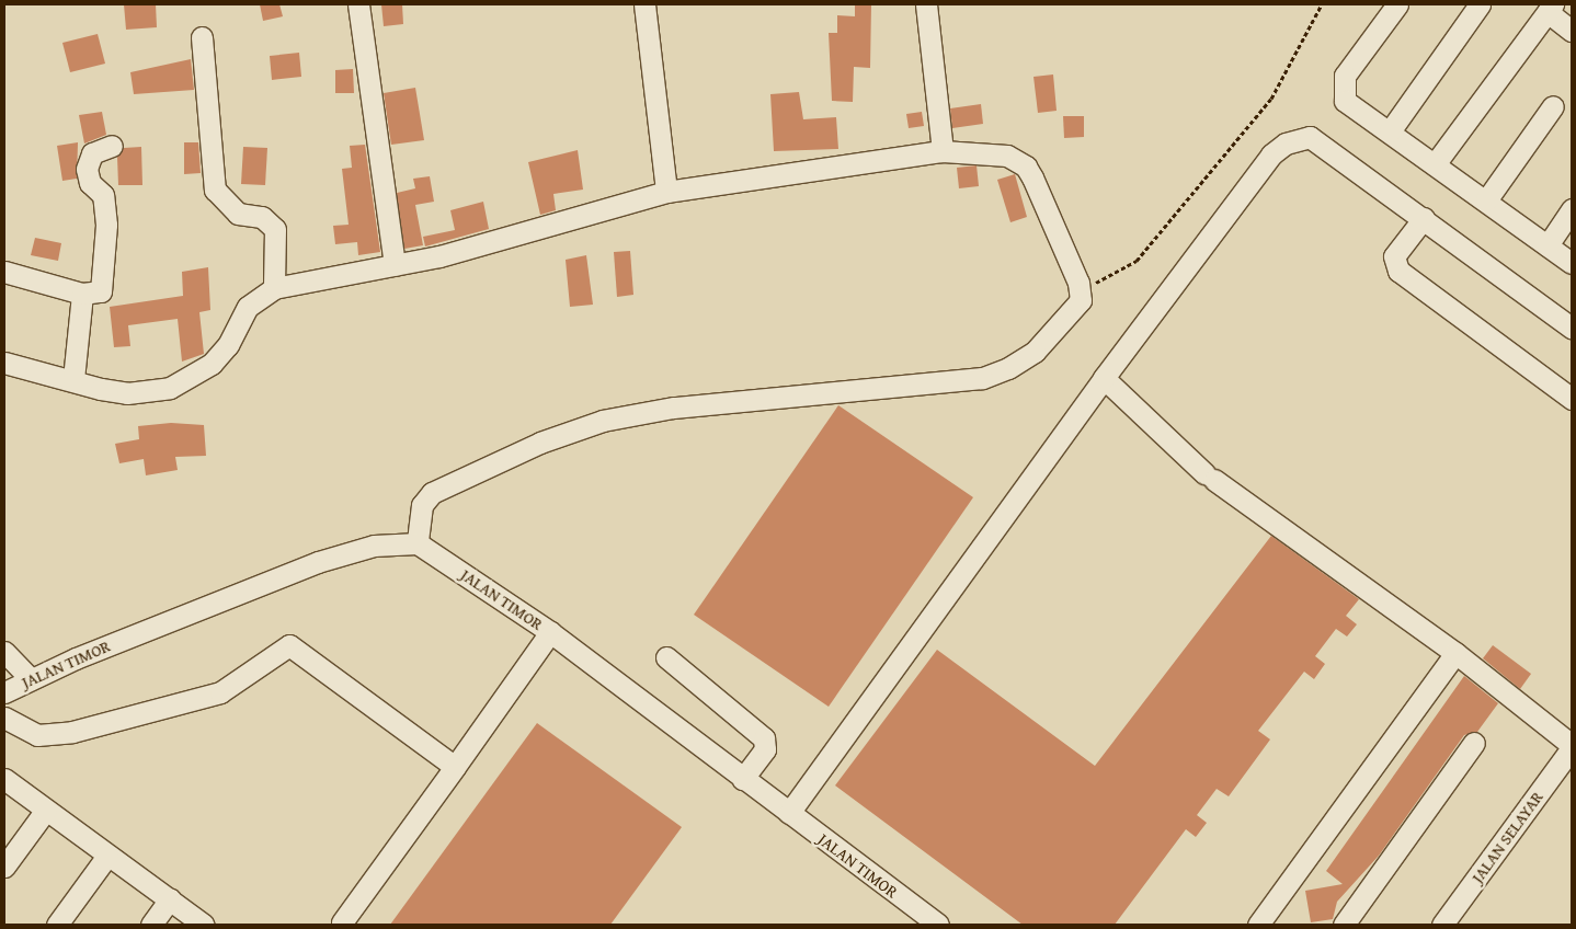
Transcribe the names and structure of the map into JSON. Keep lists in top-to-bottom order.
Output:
{
  "streets": {
    "street": ["JALAN TIMOR", "JALAN SELAYAR"]
  }
}
